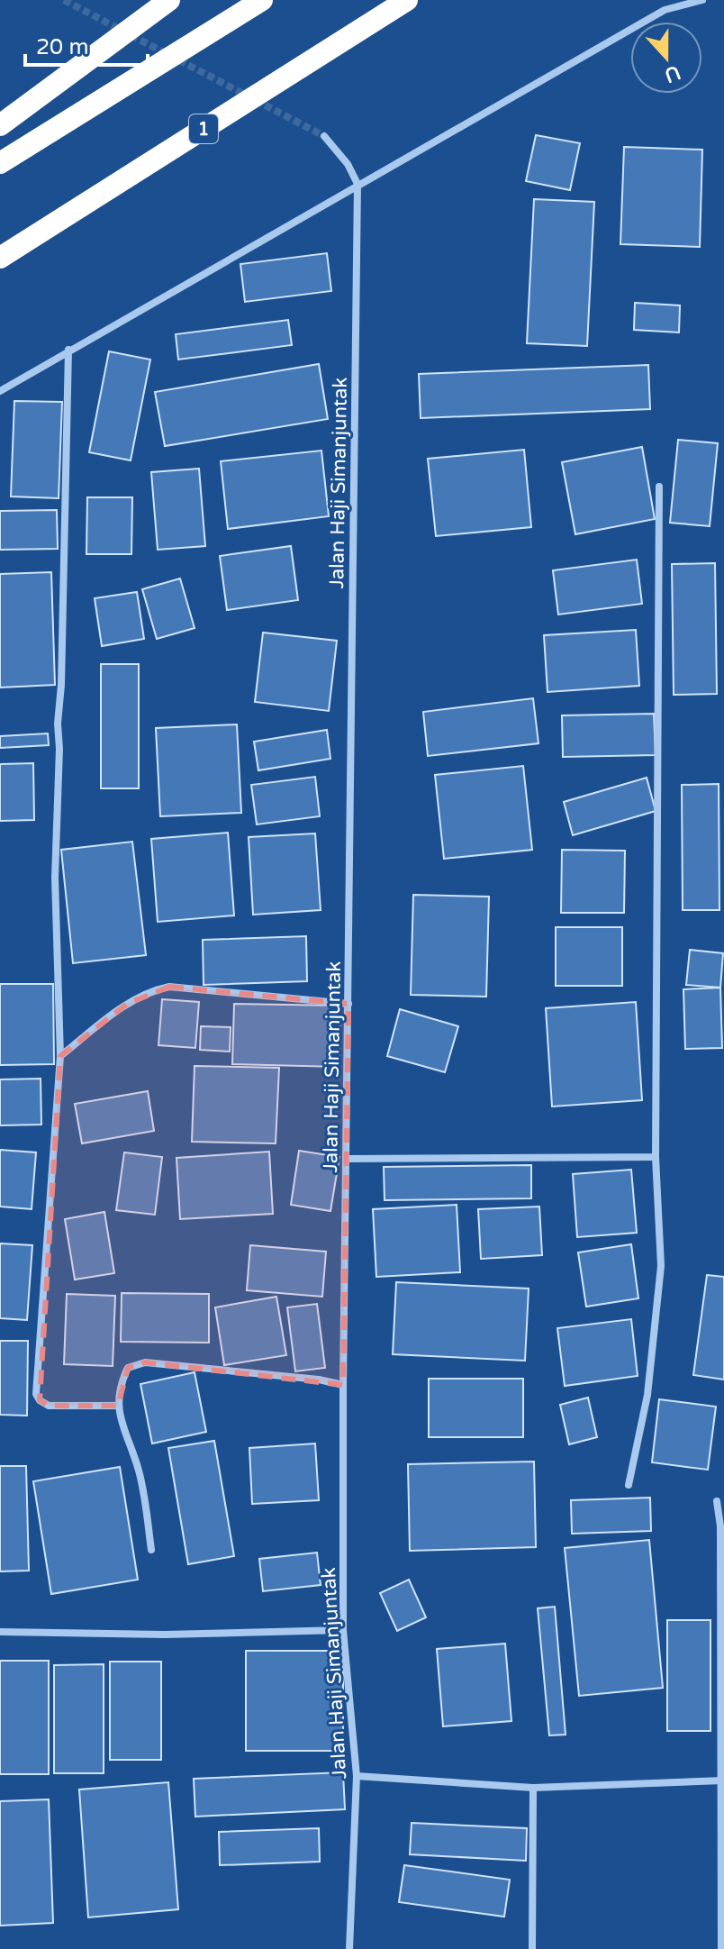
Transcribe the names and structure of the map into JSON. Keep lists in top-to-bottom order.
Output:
{
  "streets": {
    "highway": ["1"],
    "street": ["Jalan Haji Simanjuntak"]
  },
  "scale_bar": "20 m",
  "north": "bottom"
}
